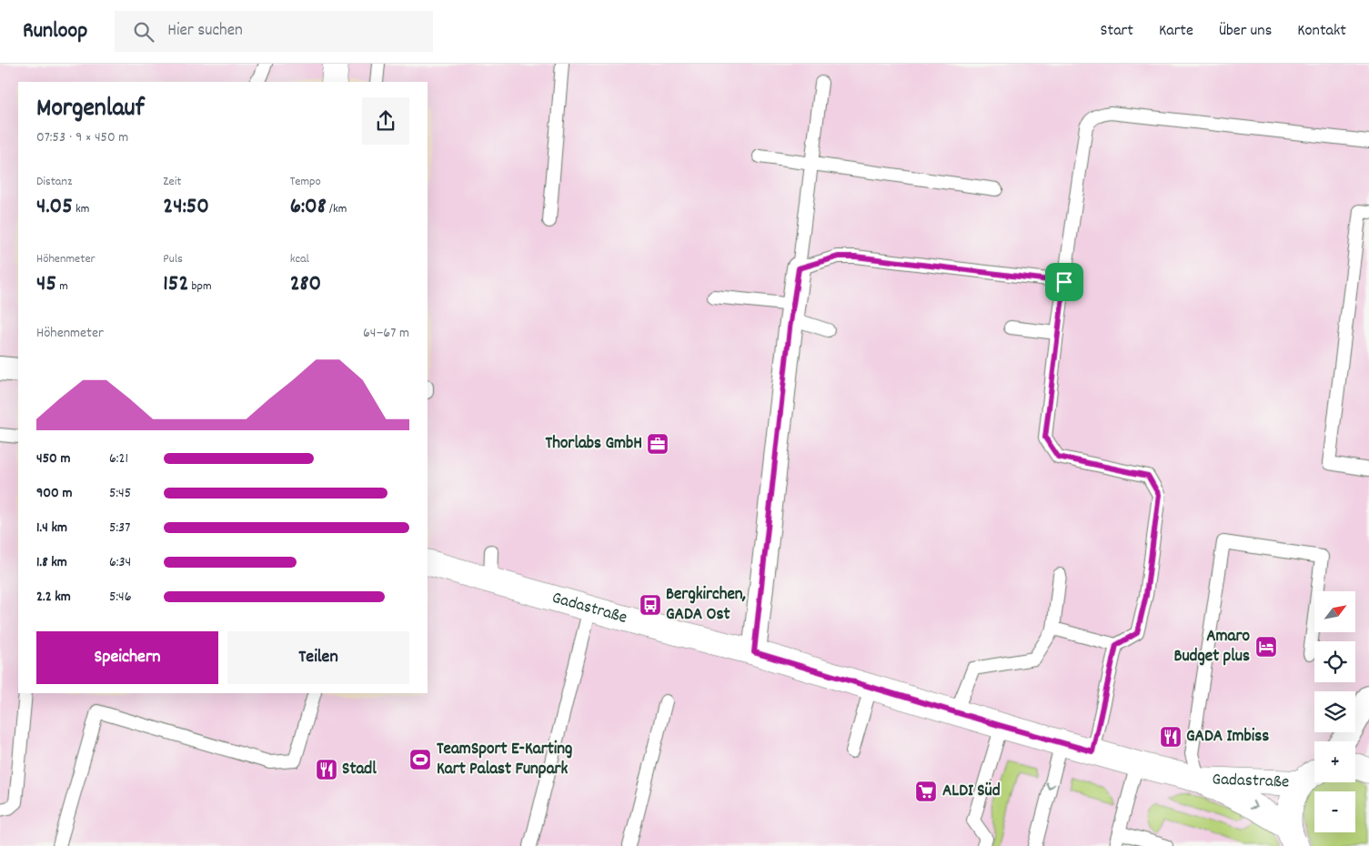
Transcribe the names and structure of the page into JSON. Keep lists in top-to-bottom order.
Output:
{
  "streets": {
    "street": ["Gadastraße"]
  },
  "places": {
    "office": ["Thorlabs GmbH"],
    "bus stop": ["Bergkirchen, GADA Ost"],
    "hotel": ["Amaro Budget plus"],
    "restaurant": ["GADA Imbiss", "Stadl"],
    "sports": ["TeamSport E-Karting Kart Palast Funpark"],
    "supermarket": ["ALDI Süd"]
  },
  "north": "top right",
  "page": {
    "header": "Runloop",
    "search": "Hier suchen",
    "nav": [
      "Start",
      "Karte",
      "Über uns",
      "Kontakt"
    ],
    "heading": ["Morgenlauf", "07:53 · 9 × 450 m"],
    "stats": [
      ["Distanz", "4.05 km"],
      ["Zeit", "24:50"],
      ["Tempo", "6:08 /km"],
      ["Höhenmeter", "45 m"],
      ["Puls", "152 bpm"],
      ["kcal", "280"]
    ],
    "chart": ["Höhenmeter", "64–67 m"],
    "list": [
      {
        "name": "450 m",
        "note": "6:21"
      },
      {
        "name": "900 m",
        "note": "5:45"
      },
      {
        "name": "1.4 km",
        "note": "5:37"
      },
      {
        "name": "1.8 km",
        "note": "6:34"
      },
      {
        "name": "2.2 km",
        "note": "5:46"
      }
    ],
    "map_buttons": ["+", "−"],
    "buttons": ["Speichern", "Teilen"]
  }
}
